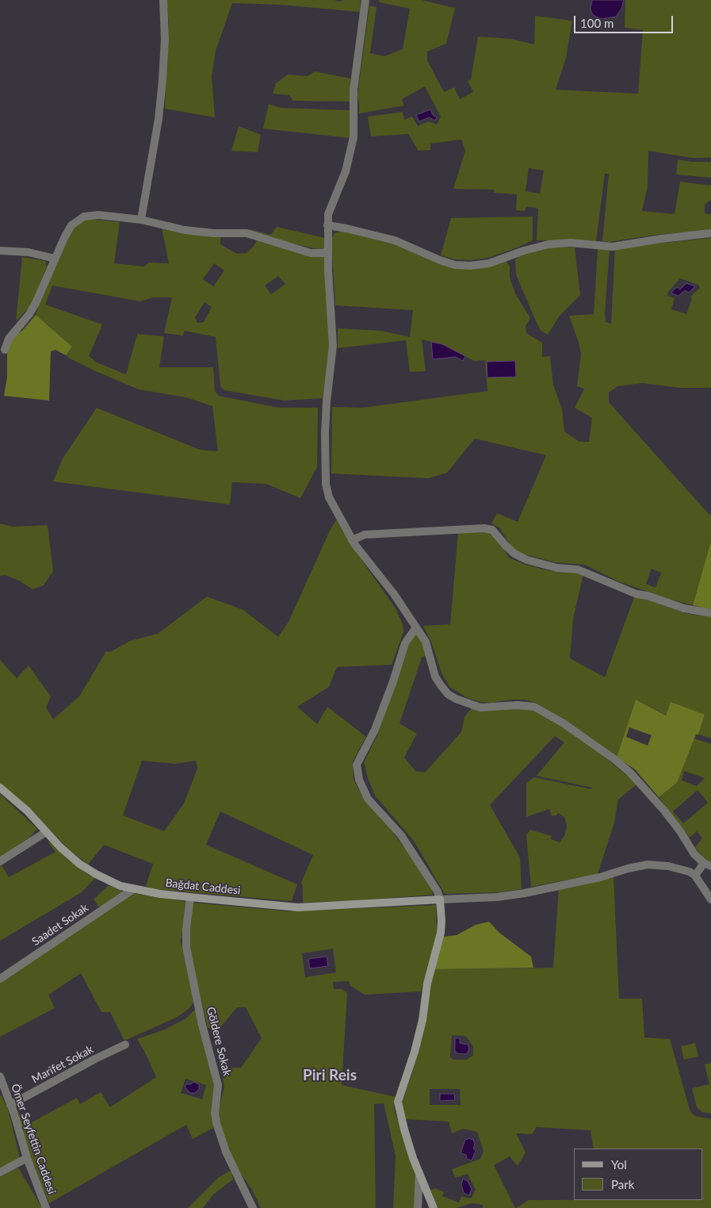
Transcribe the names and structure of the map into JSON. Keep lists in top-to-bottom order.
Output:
{
  "streets": {
    "street": [
      "Bağdat Caddesi",
      "Saadet Sokak",
      "Göldere Sokak",
      "Marifet Sokak",
      "Ömer Seyfettin Caddesi"
    ]
  },
  "crossings": [
    ["Bağdat Caddesi", "Saadet Sokak"],
    ["Bağdat Caddesi", "Göldere Sokak"],
    ["Marifet Sokak", "Ömer Seyfettin Caddesi"]
  ],
  "districts": ["Piri Reis"],
  "legend": ["Yol", "Park"],
  "scale_bar": "100 m"
}
